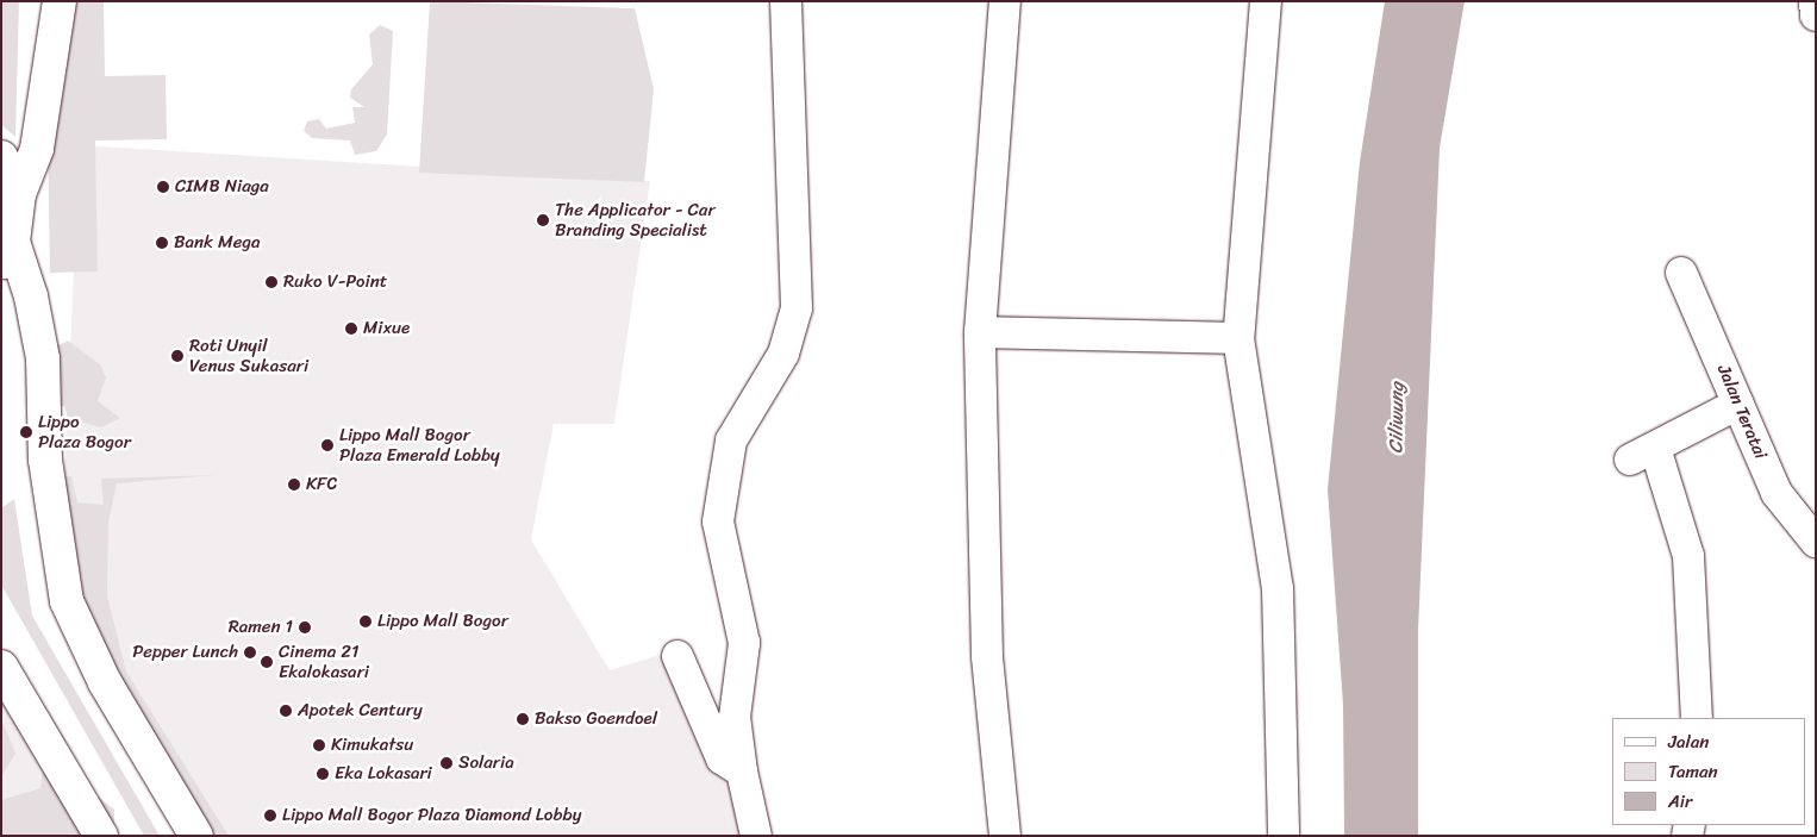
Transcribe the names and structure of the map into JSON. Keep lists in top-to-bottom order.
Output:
{
  "streets": {
    "street": ["Jalan Teratai"]
  },
  "water": ["Ciliwung"],
  "places": [
    "CIMB Niaga",
    "The Applicator - Car Branding Specialist",
    "Bank Mega",
    "Ruko V-Point",
    "Mixue",
    "Roti Unyil Venus Sukasari",
    "Lippo Plaza Bogor",
    "Lippo Mall Bogor Plaza Emerald Lobby",
    "KFC",
    "Lippo Mall Bogor",
    "Ramen 1",
    "Pepper Lunch",
    "Cinema 21 Ekalokasari",
    "Apotek Century",
    "Bakso Goendoel",
    "Kimukatsu",
    "Solaria",
    "Eka Lokasari",
    "Lippo Mall Bogor Plaza Diamond Lobby"
  ],
  "legend": ["Jalan", "Taman", "Air"]
}
